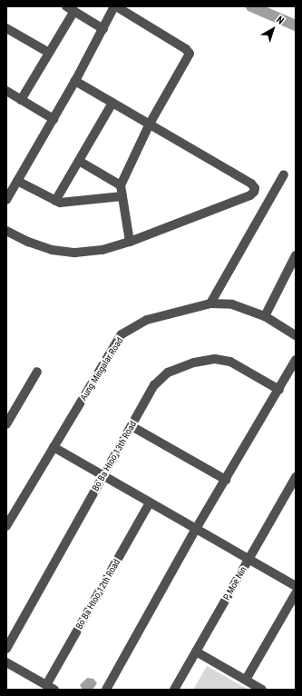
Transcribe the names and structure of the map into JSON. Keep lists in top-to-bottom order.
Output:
{
  "streets": {
    "street": [
      "Aung Mingalar Road",
      "Bo Ba Htoo 13th Road",
      "P Moe Nin",
      "Bo Ba Htoo 12th Road"
    ]
  },
  "north": "top right"
}
